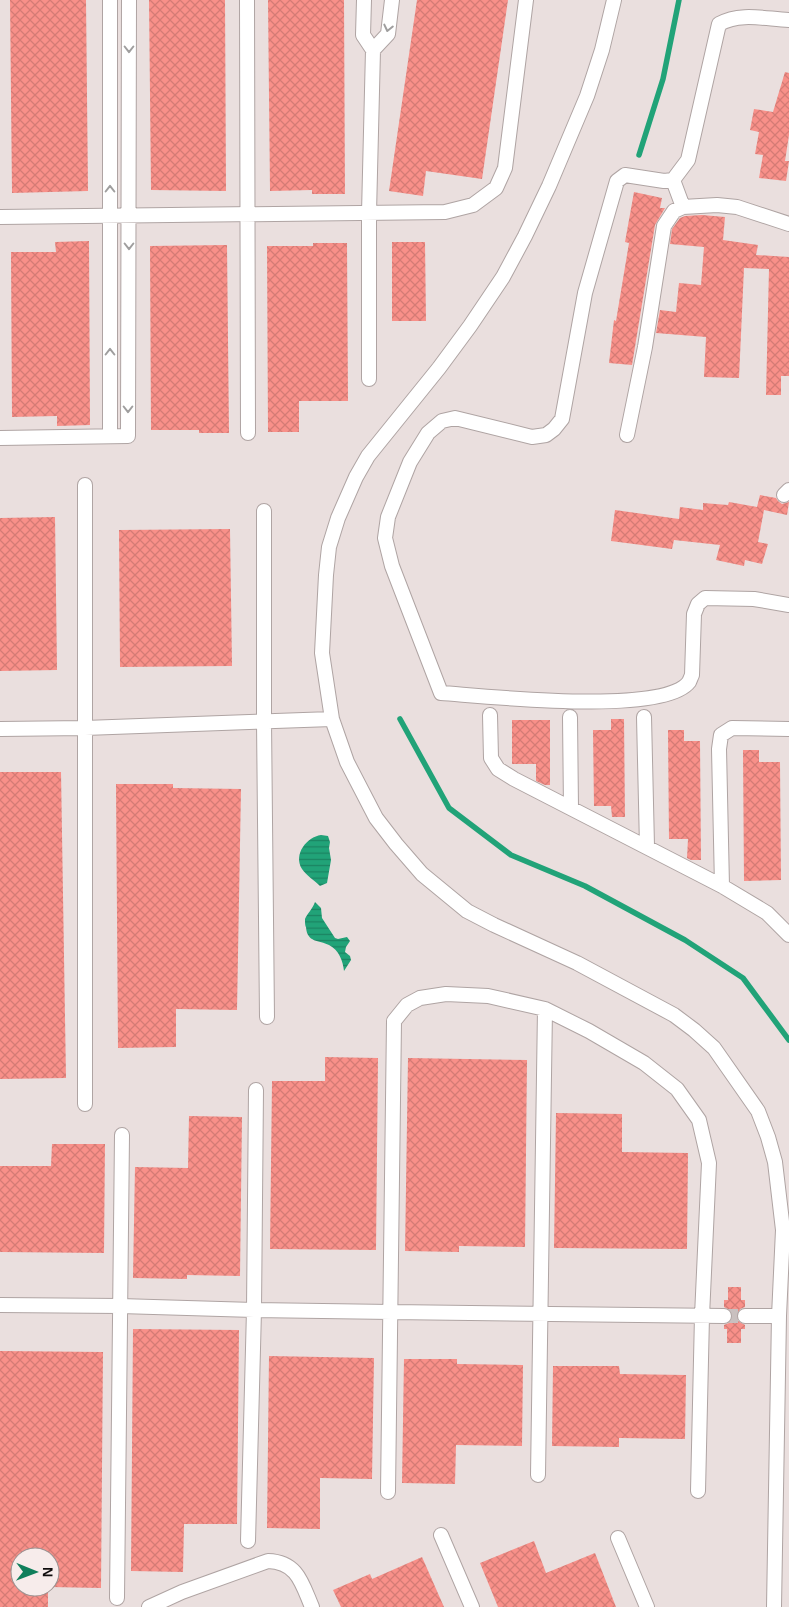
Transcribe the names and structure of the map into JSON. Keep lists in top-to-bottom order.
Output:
{
  "north": "right"
}
